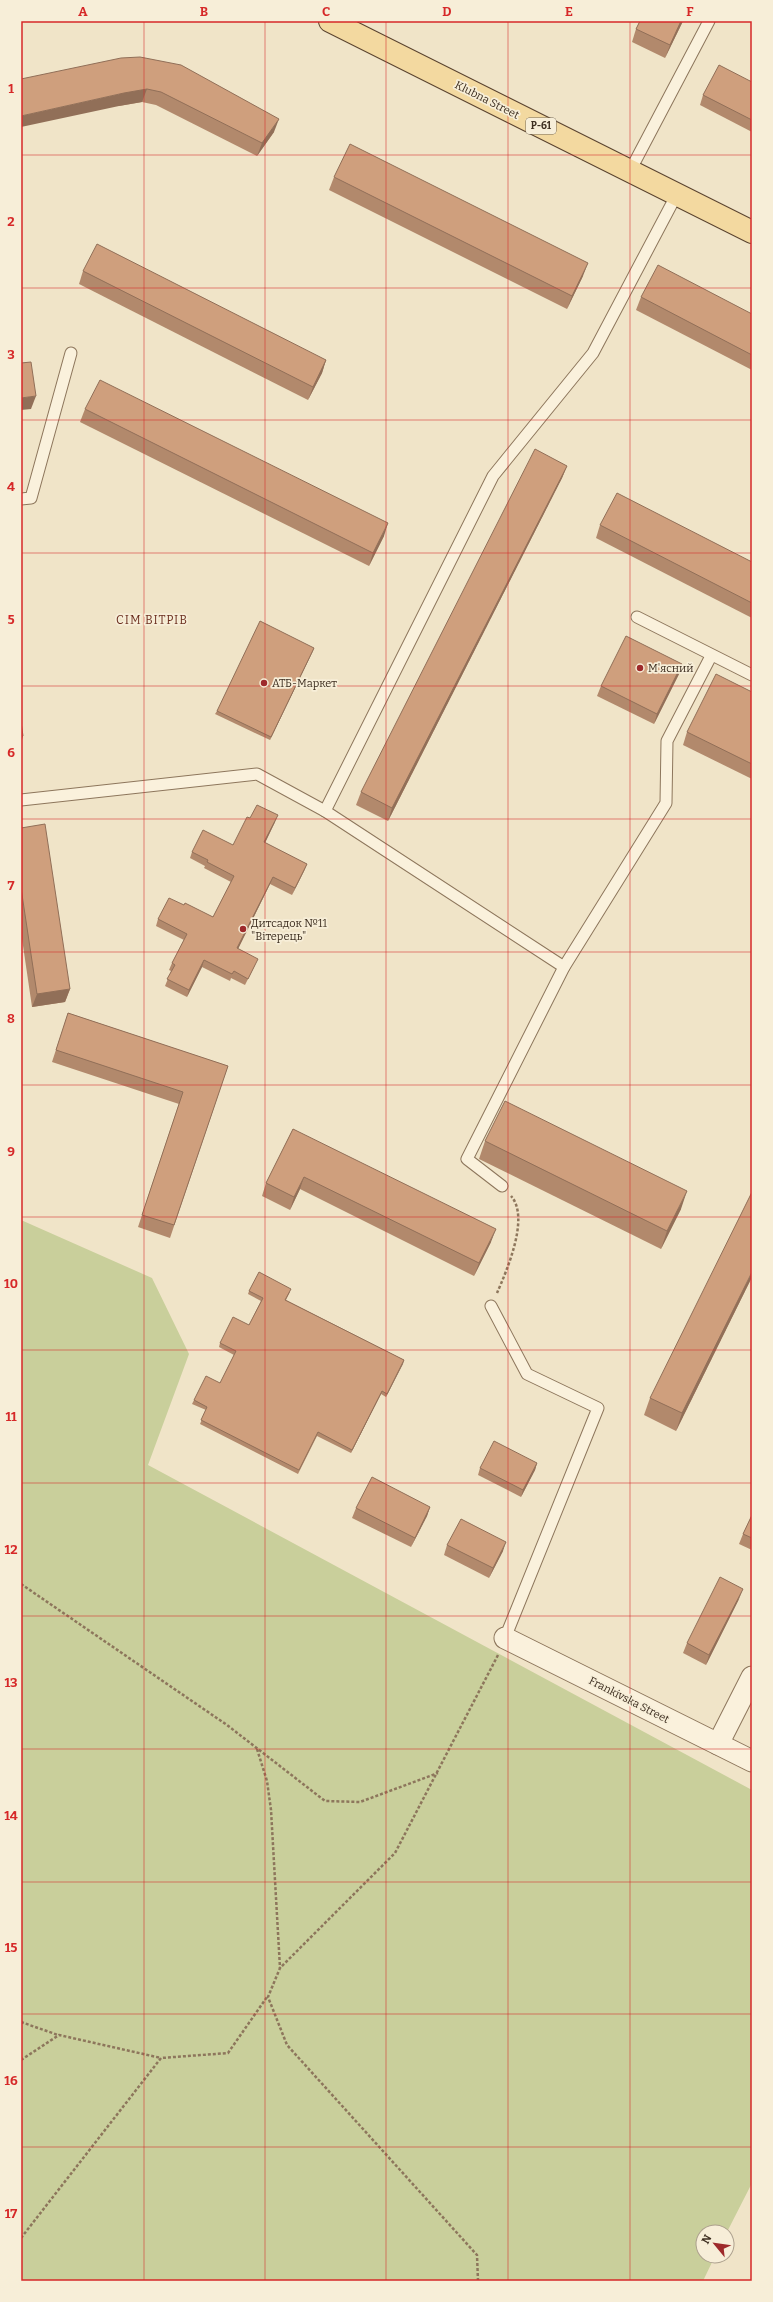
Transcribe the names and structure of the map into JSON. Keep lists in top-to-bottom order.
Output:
{
  "streets": {
    "main road": ["Klubna Street", "Р-61"],
    "street": ["Frankivska Street"]
  },
  "districts": ["СІМ ВІТРІВ"],
  "places": ["М'ясний", "АТБ-Маркет", "Дитсадок №11 \"Вітерець\""],
  "north": "top left",
  "grid": {
    "columns": [
      "A",
      "B",
      "C",
      "D",
      "E",
      "F"
    ],
    "rows": [
      "1",
      "2",
      "3",
      "4",
      "5",
      "6",
      "7",
      "8",
      "9",
      "10",
      "11",
      "12",
      "13",
      "14",
      "15",
      "16",
      "17"
    ]
  }
}
